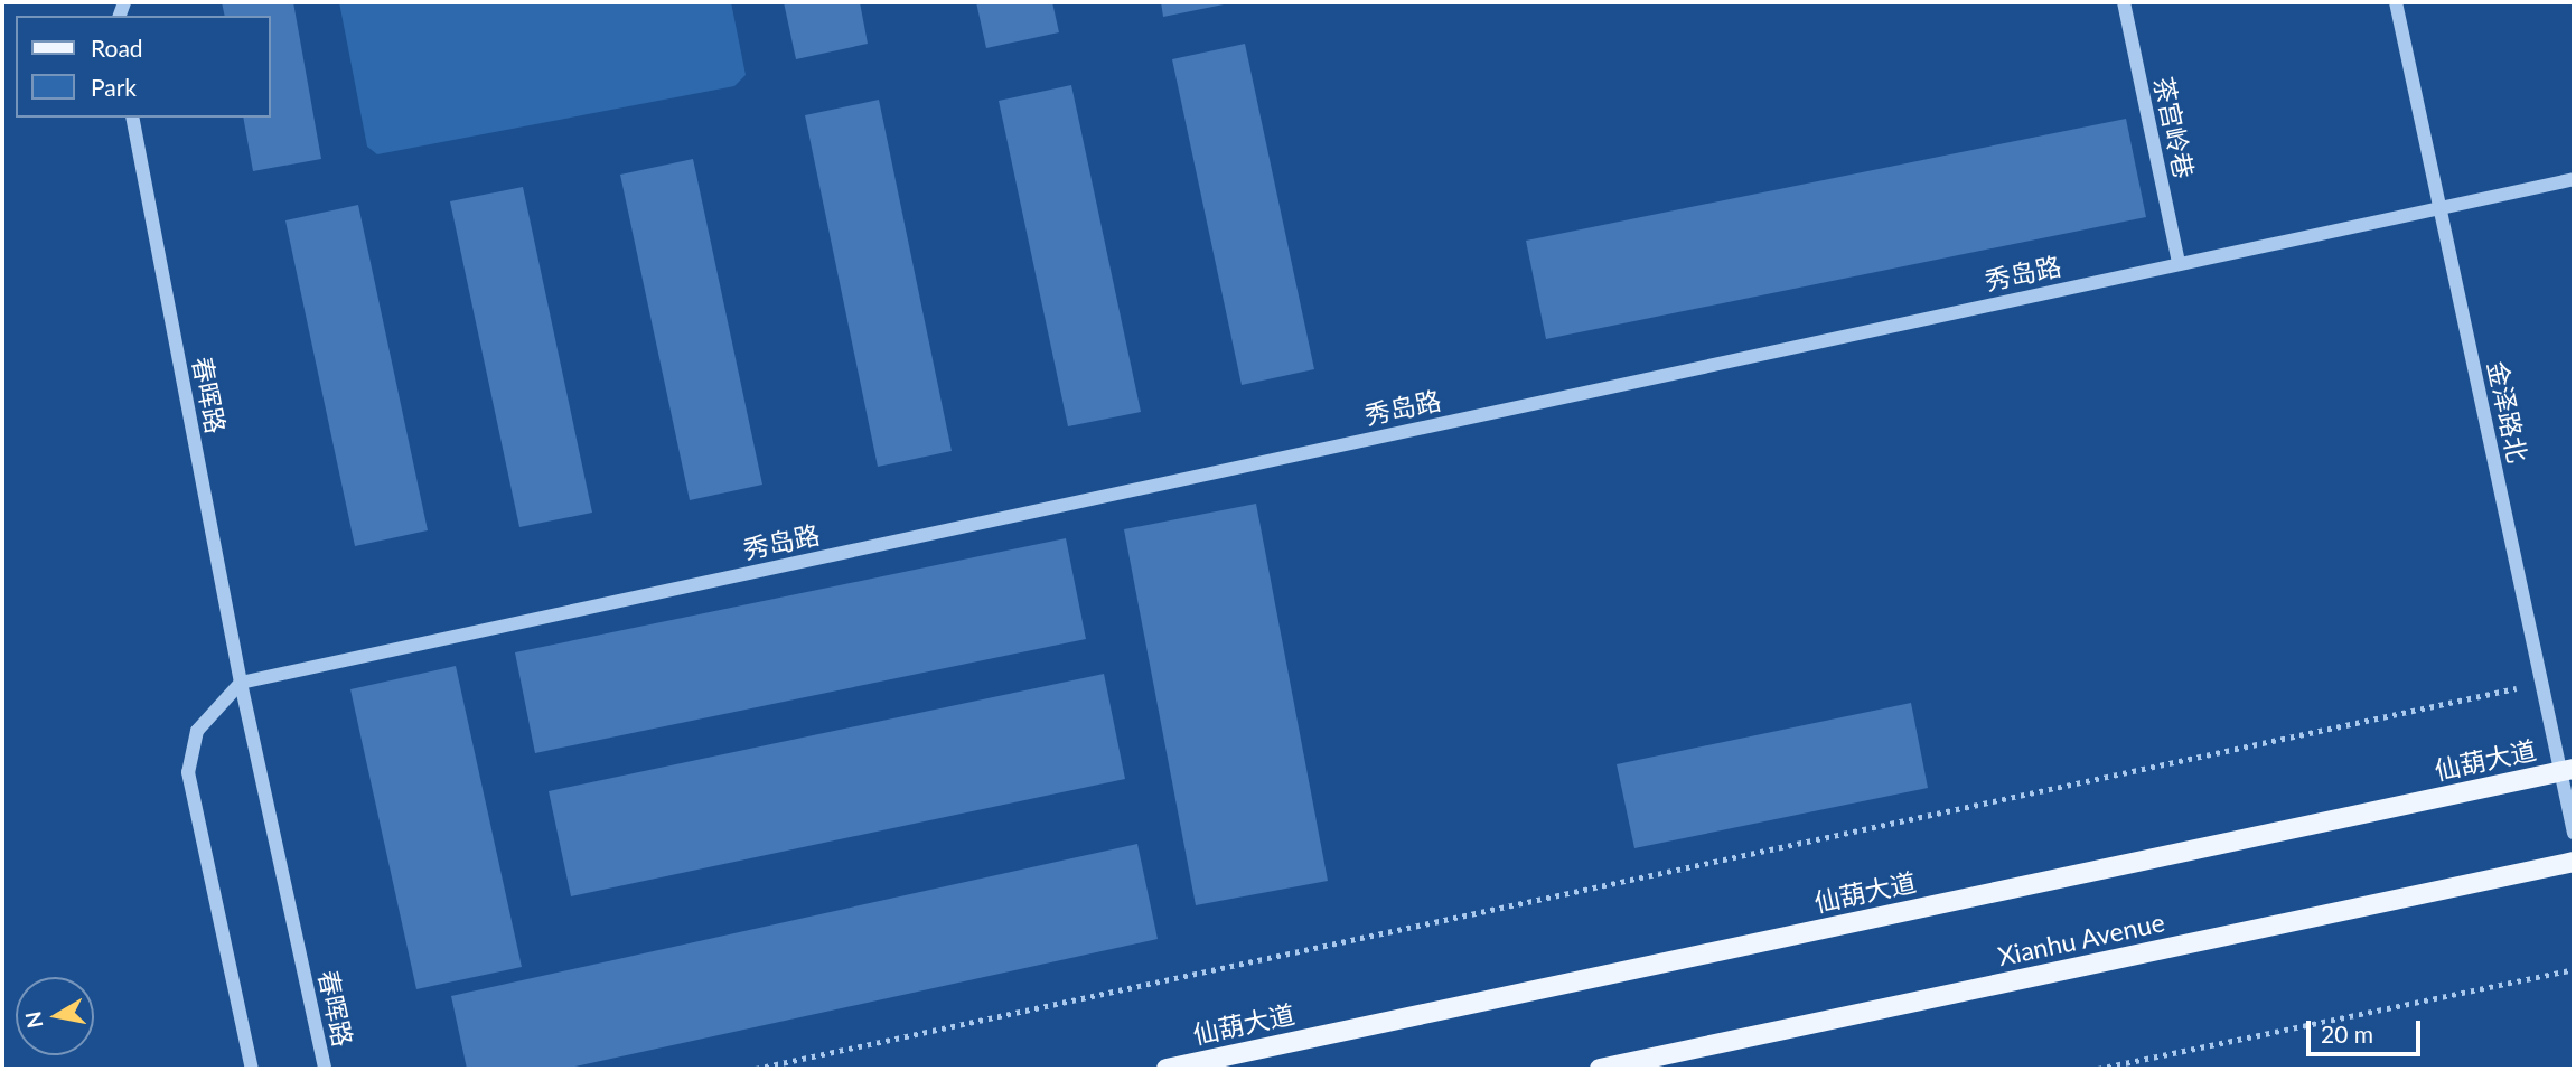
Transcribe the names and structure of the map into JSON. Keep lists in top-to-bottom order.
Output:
{
  "streets": {
    "main road": ["仙葫大道", "Xianhu Avenue"],
    "street": [
      "茶宫岭巷",
      "秀岛路",
      "春晖路",
      "金泽路北"
    ]
  },
  "crossings": [
    ["茶宫岭巷", "秀岛路"],
    ["秀岛路", "春晖路"],
    ["秀岛路", "金泽路北"],
    ["金泽路北", "仙葫大道"]
  ],
  "legend": ["Road", "Park"],
  "scale_bar": "20 m",
  "north": "left"
}
